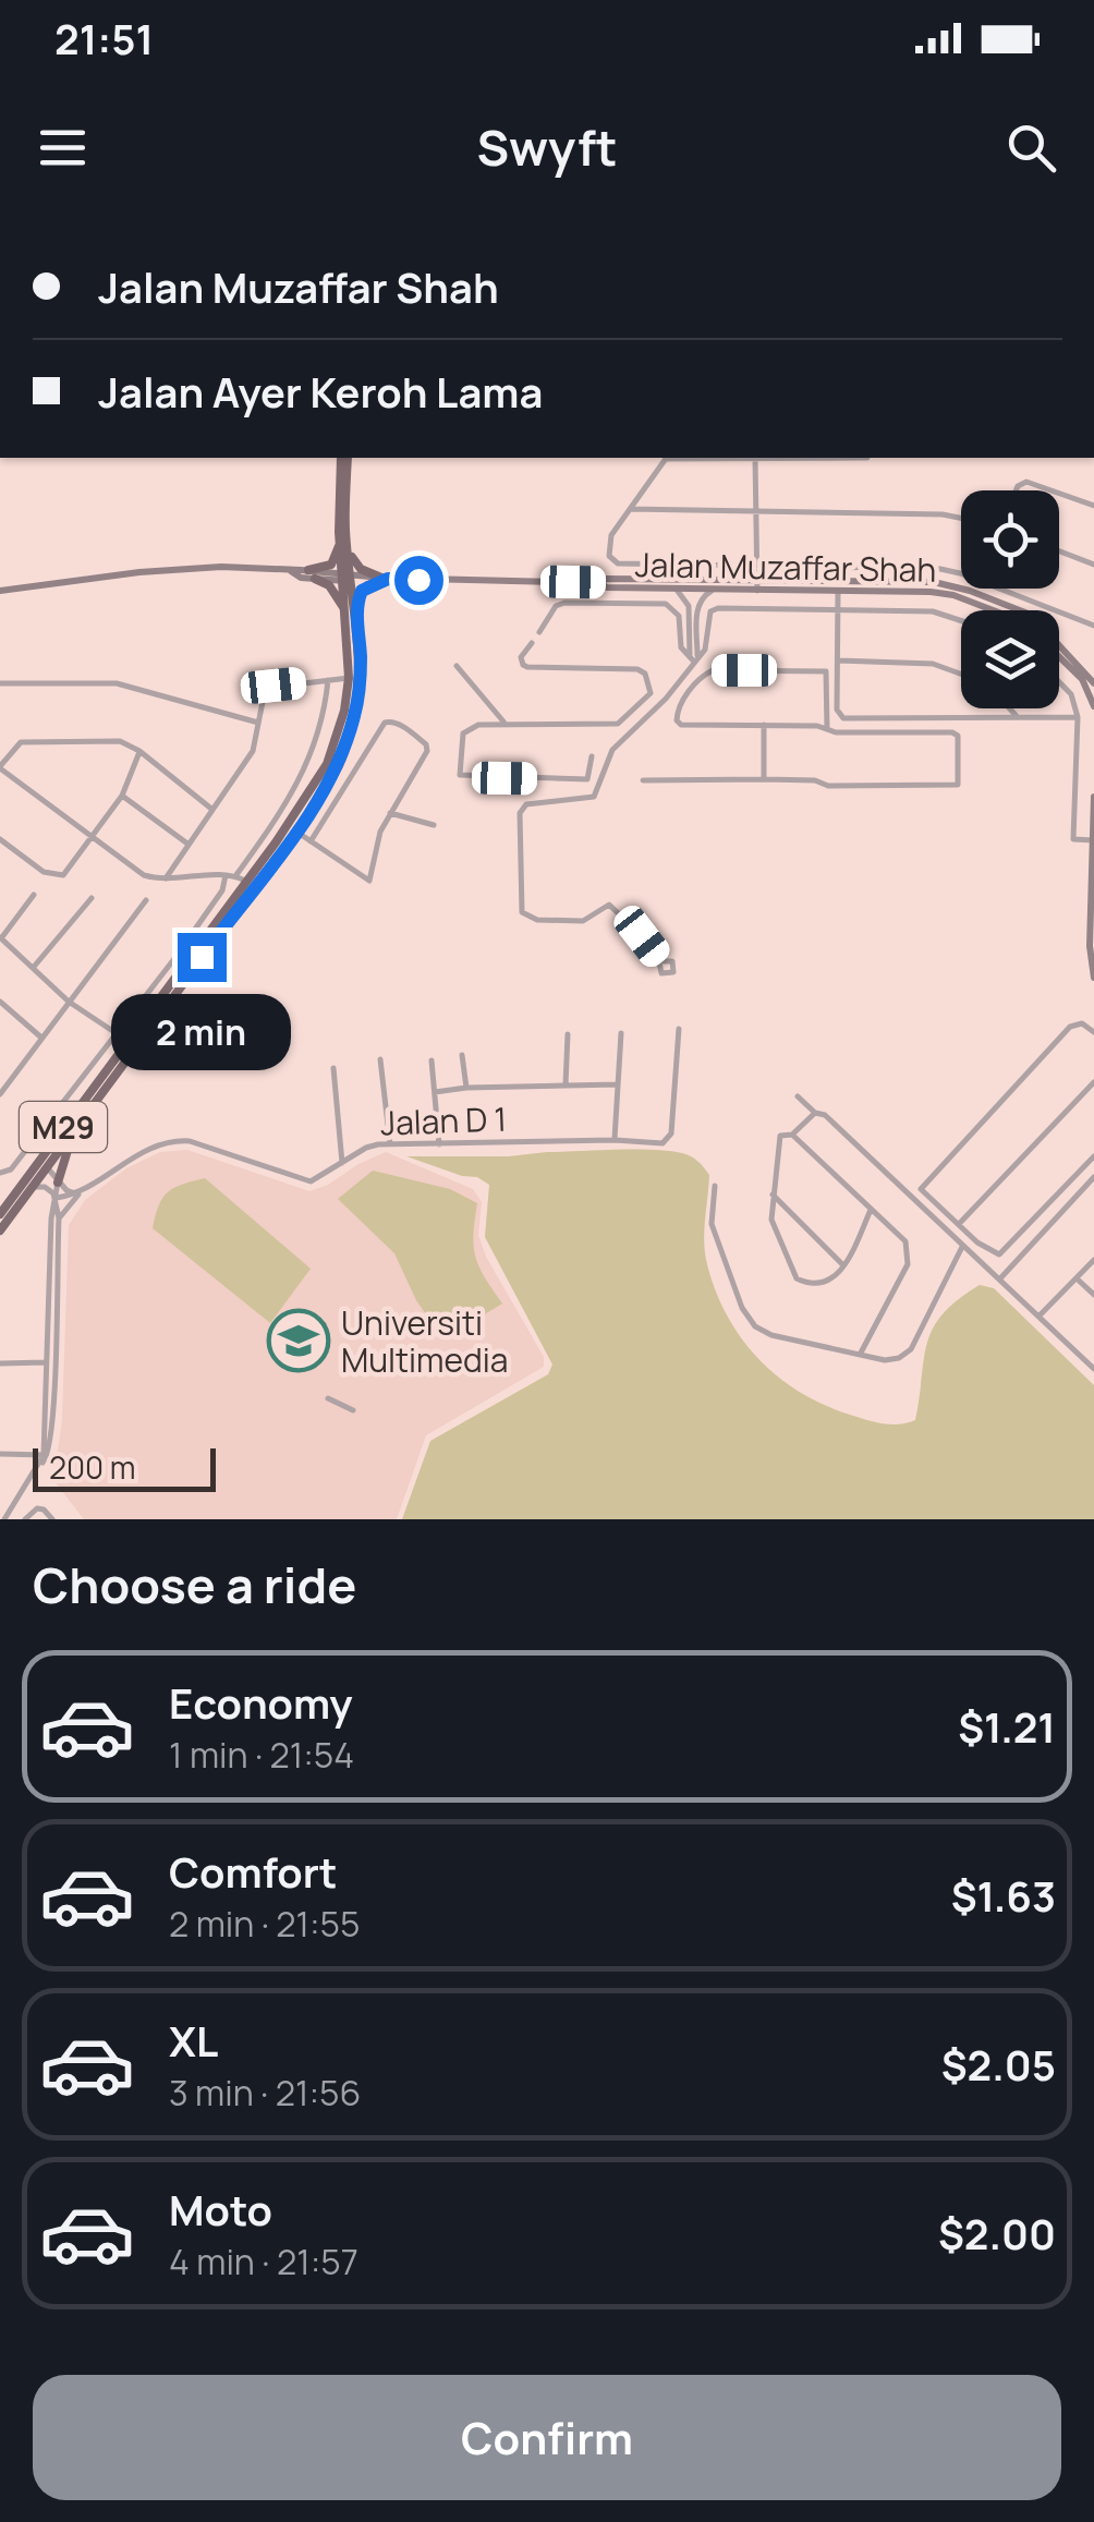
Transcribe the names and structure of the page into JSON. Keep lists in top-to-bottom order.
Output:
{
  "streets": {
    "main road": ["Jalan Muzaffar Shah", "M29"],
    "street": ["Jalan D 1"]
  },
  "crossings": [
    ["Jalan Muzaffar Shah", "M29"]
  ],
  "places": {
    "school or university": ["Universiti Multimedia"]
  },
  "scale_bar": "200 m",
  "page": {
    "status": "21:51",
    "header": "Swyft",
    "banner": ["Jalan Muzaffar Shah", "Jalan Ayer Keroh Lama"],
    "bubble": "2 min",
    "scale": "200 m",
    "heading": "Choose a ride",
    "list": [
      {
        "name": "Economy",
        "note": "1 min · 21:54",
        "value": "$1.21"
      },
      {
        "name": "Comfort",
        "note": "2 min · 21:55",
        "value": "$1.63"
      },
      {
        "name": "XL",
        "note": "3 min · 21:56",
        "value": "$2.05"
      },
      {
        "name": "Moto",
        "note": "4 min · 21:57",
        "value": "$2.00"
      }
    ],
    "buttons": "Confirm"
  }
}
